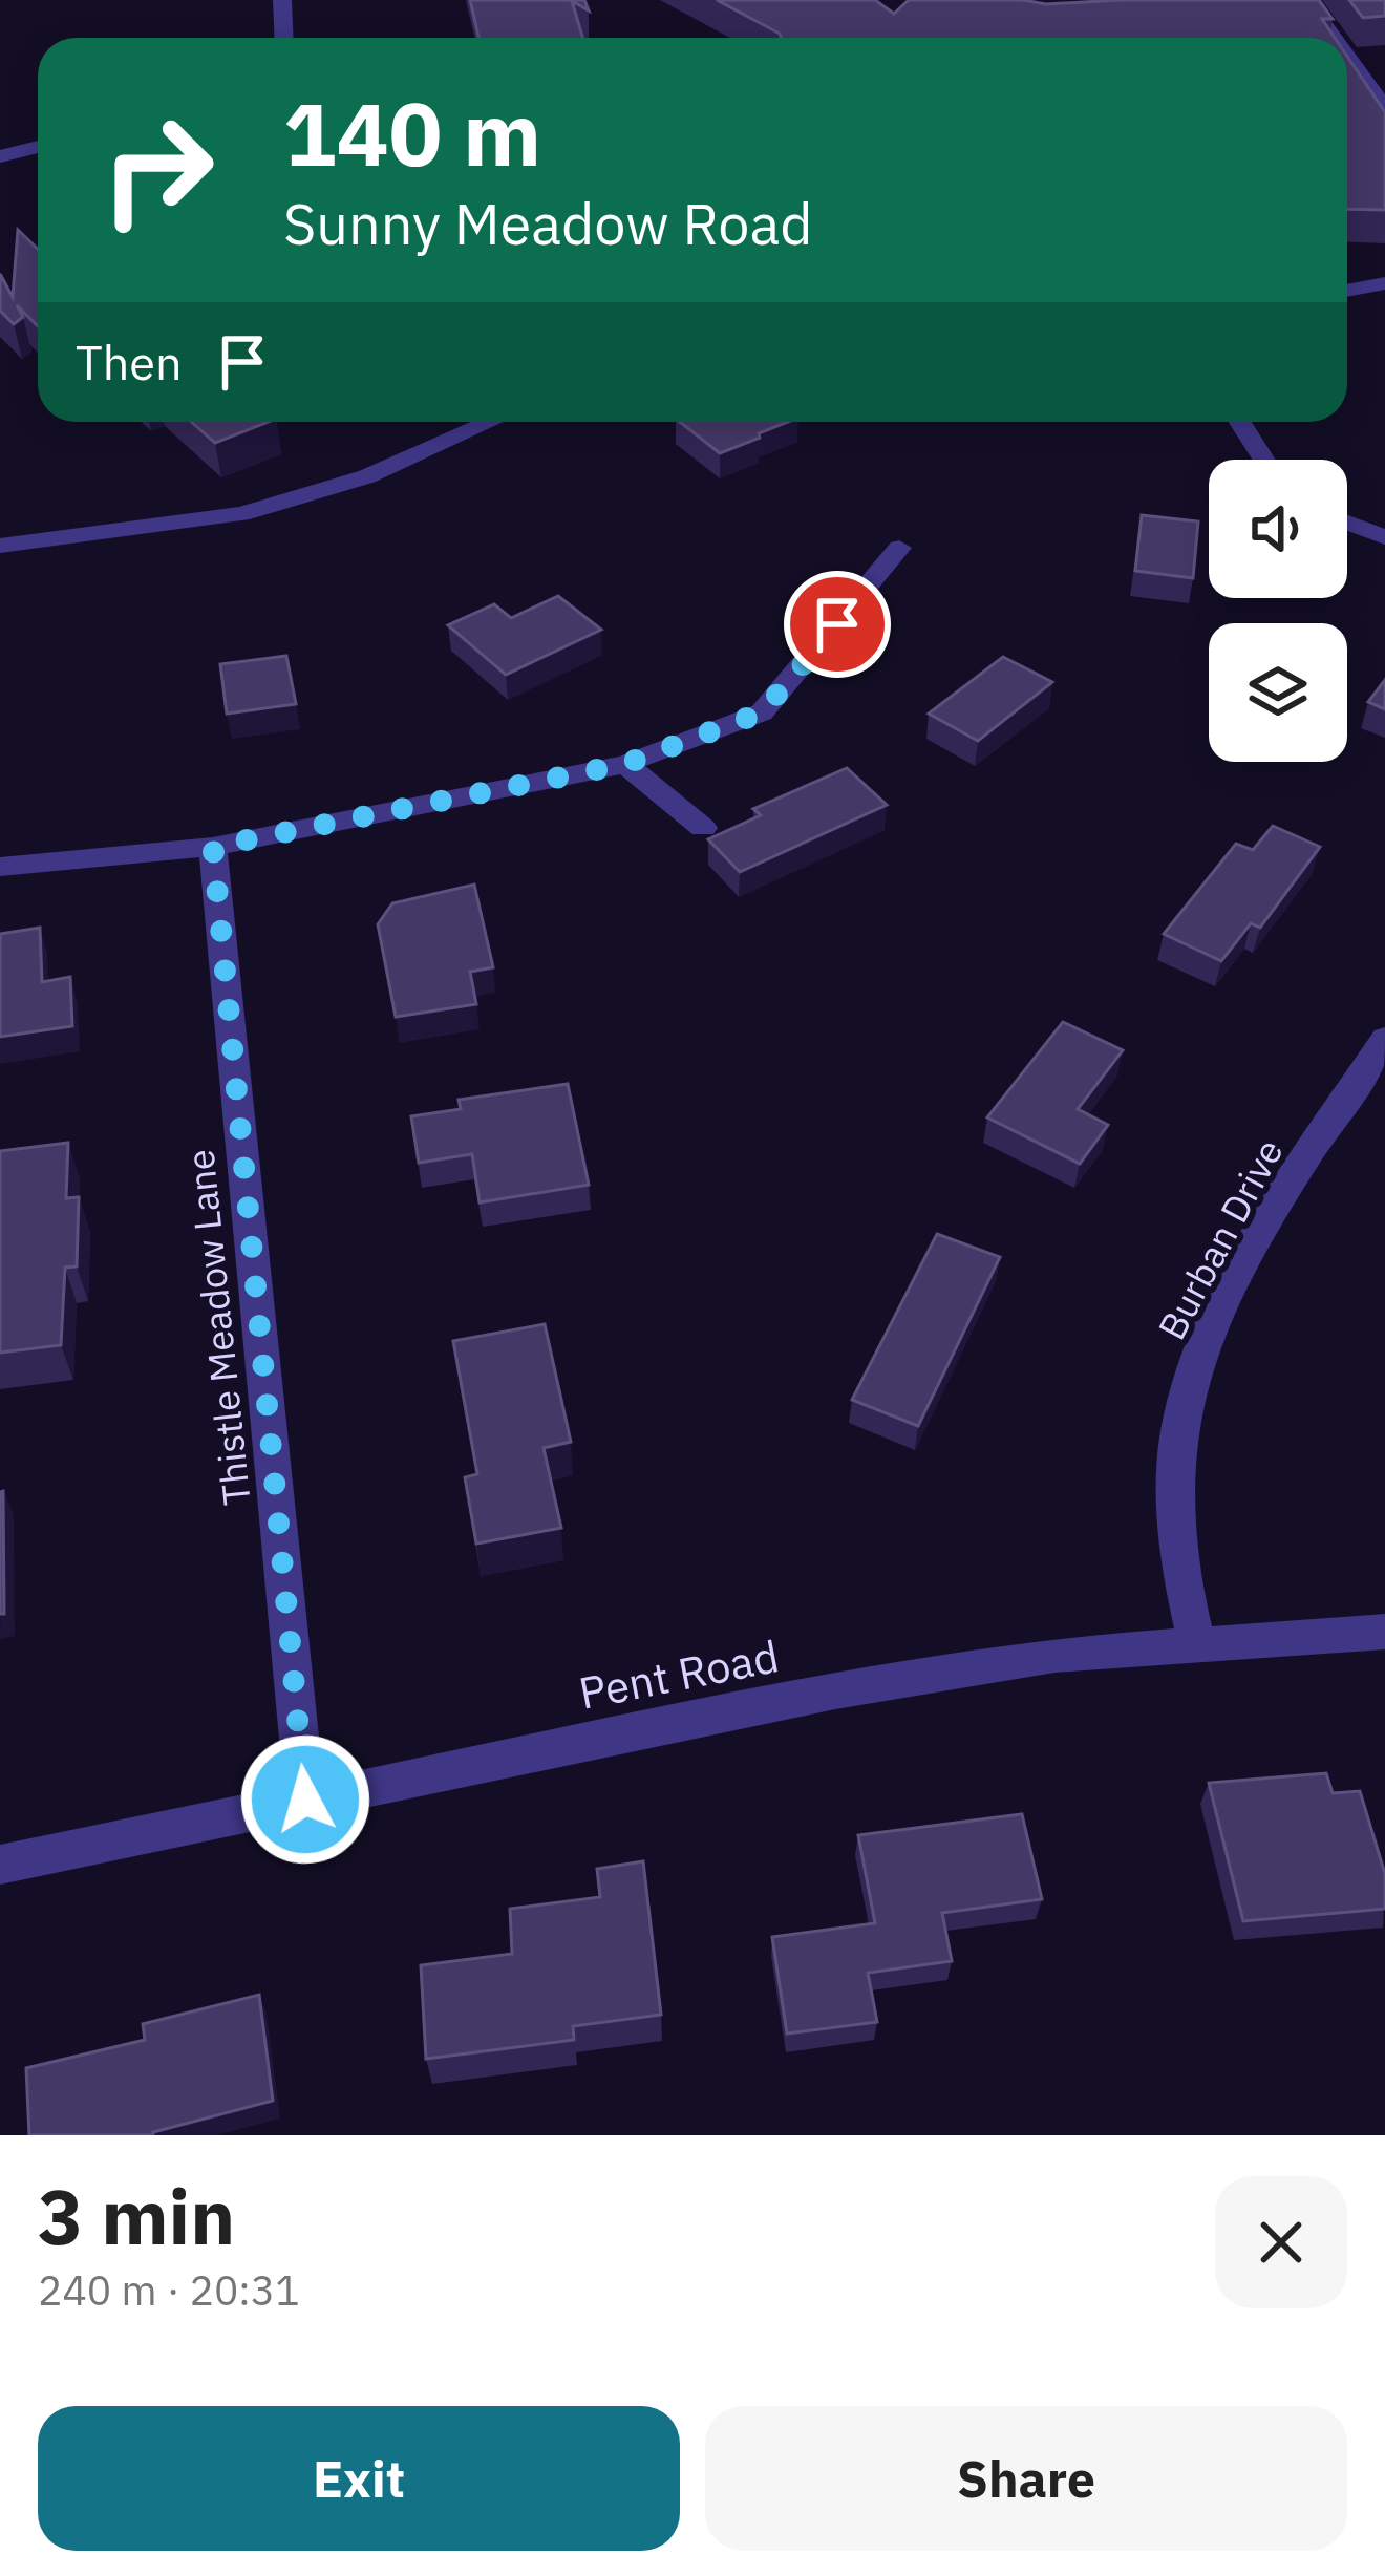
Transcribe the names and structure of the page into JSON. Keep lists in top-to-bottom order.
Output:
{
  "streets": {
    "street": ["Burban Drive", "Thistle Meadow Lane", "Pent Road"]
  },
  "crossings": [
    ["Burban Drive", "Pent Road"],
    ["Thistle Meadow Lane", "Pent Road"]
  ],
  "page": {
    "turn": ["140 m", "Sunny Meadow Road"],
    "then": "Then",
    "heading": ["3 min", "240 m · 20:31"],
    "buttons": ["Exit", "Share"]
  }
}
